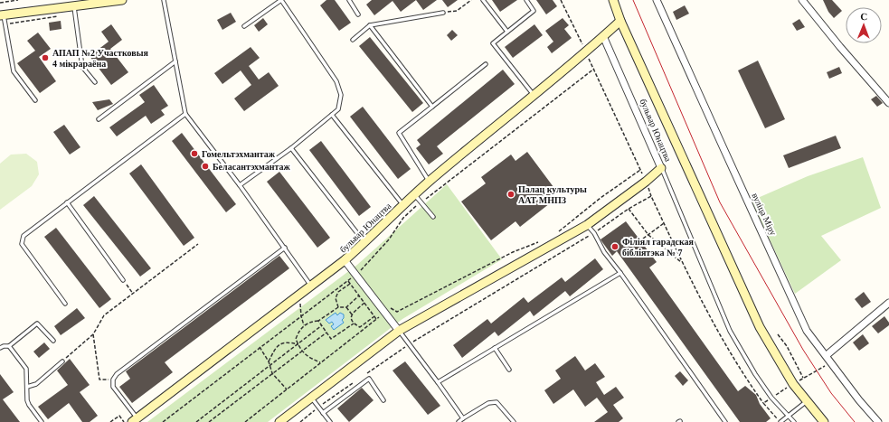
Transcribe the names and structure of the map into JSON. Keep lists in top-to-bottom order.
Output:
{
  "streets": {
    "street": ["бульвар Юнацтва", "вуліца Міру"]
  },
  "places": [
    "АПАП №2 Участковыя 4 мікрараёна",
    "Гомельтэхмантаж",
    "Беласантэхмантаж",
    "Палац культуры ААТ МНПЗ",
    "Філіял гарадская бібліятэка № 7"
  ],
  "north": "top"
}
